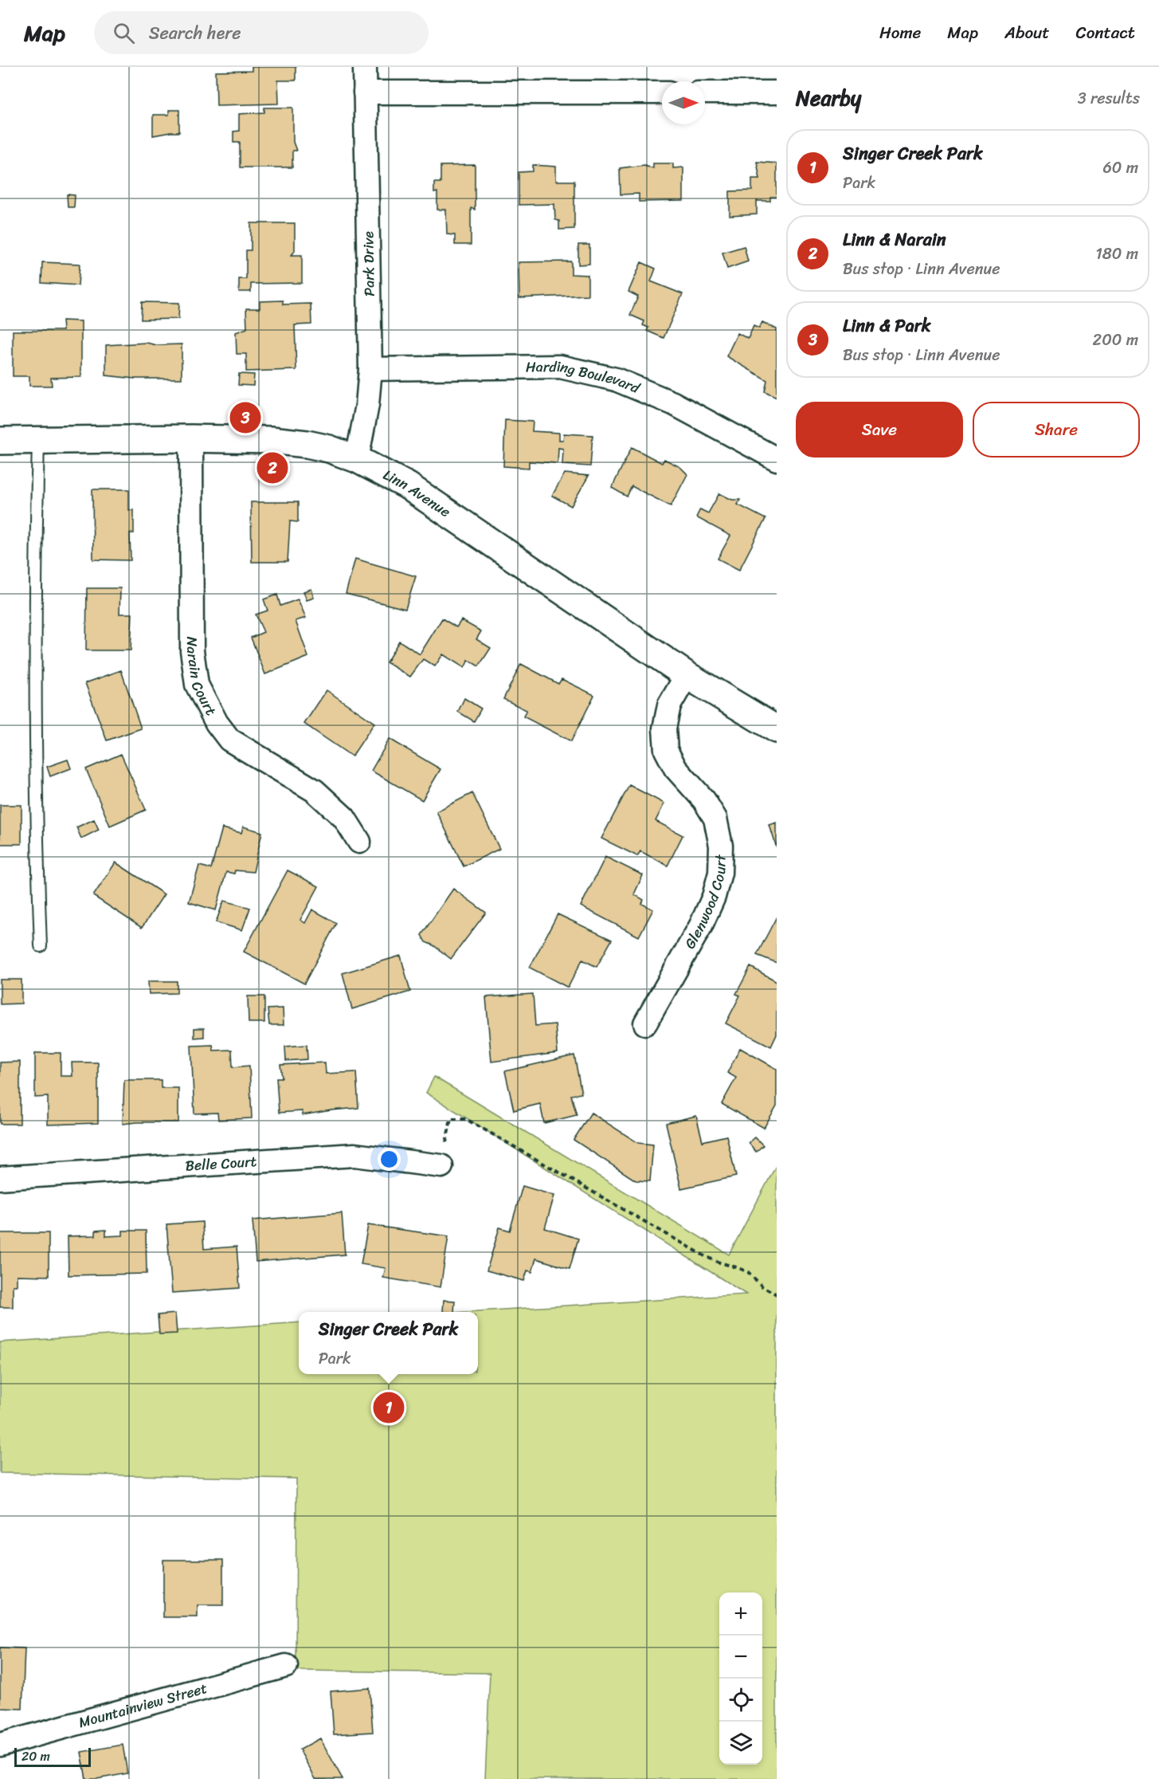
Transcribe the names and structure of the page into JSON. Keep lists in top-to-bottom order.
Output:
{
  "streets": {
    "main road": ["Linn Avenue"],
    "street": [
      "Park Drive",
      "Harding Boulevard",
      "Narain Court",
      "Glenwood Court",
      "Belle Court",
      "Mountainview Street"
    ]
  },
  "crossings": [
    ["Park Drive", "Harding Boulevard"],
    ["Park Drive", "Linn Avenue"],
    ["Linn Avenue", "Narain Court"],
    ["Linn Avenue", "Glenwood Court"]
  ],
  "scale_bar": "20 m",
  "north": "right",
  "page": {
    "header": "Map",
    "search": "Search here",
    "nav": [
      "Home",
      "Map",
      "About",
      "Contact"
    ],
    "heading": ["Nearby", "3 results"],
    "list": [
      {
        "mark": "1",
        "name": "Singer Creek Park",
        "note": "Park",
        "value": "60 m"
      },
      {
        "mark": "2",
        "name": "Linn & Narain",
        "note": "Bus stop · Linn Avenue",
        "value": "180 m"
      },
      {
        "mark": "3",
        "name": "Linn & Park",
        "note": "Bus stop · Linn Avenue",
        "value": "200 m"
      }
    ],
    "buttons": ["Save", "Share"],
    "pins": ["3", "2", "1"],
    "popup": ["Singer Creek Park", "Park"],
    "map_buttons": ["+", "−"],
    "scale": "20 m"
  }
}
